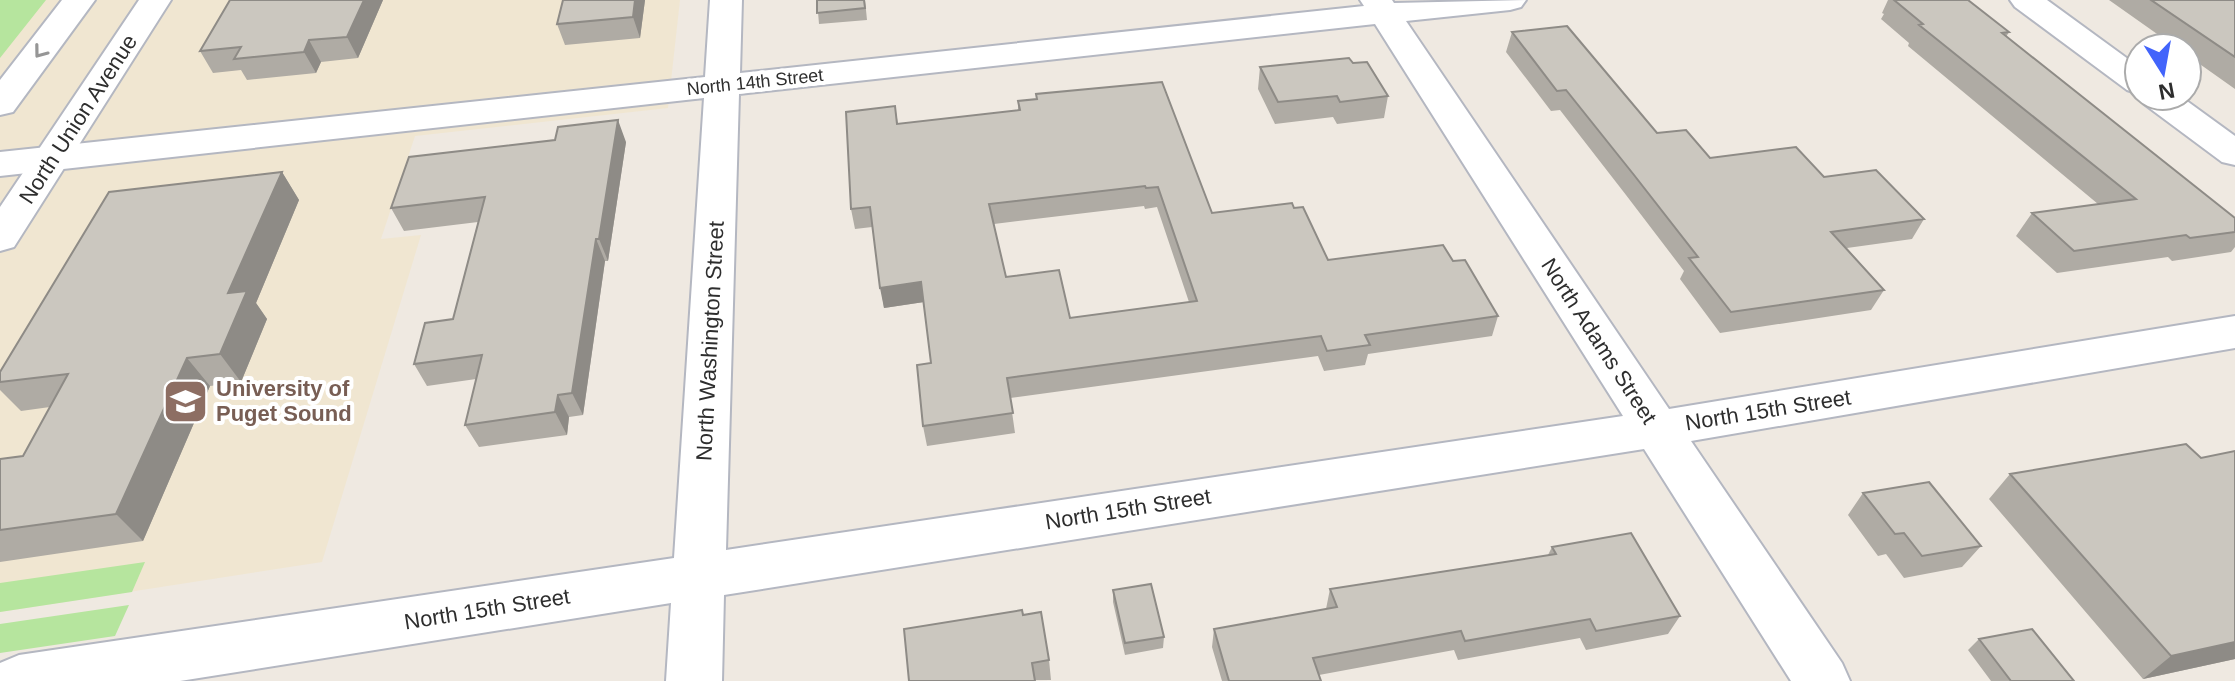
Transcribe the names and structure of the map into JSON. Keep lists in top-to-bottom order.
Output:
{
  "streets": {
    "street": [
      "North 14th Street",
      "North Union Avenue",
      "North Washington Street",
      "North Adams Street",
      "North 15th Street"
    ]
  },
  "crossings": [
    ["North 14th Street", "North Union Avenue"],
    ["North 14th Street", "North Washington Street"],
    ["North 14th Street", "North Adams Street"],
    ["North Washington Street", "North 15th Street"],
    ["North Adams Street", "North 15th Street"]
  ],
  "places": {
    "school or university": ["University of Puget Sound"]
  },
  "north": "bottom"
}
